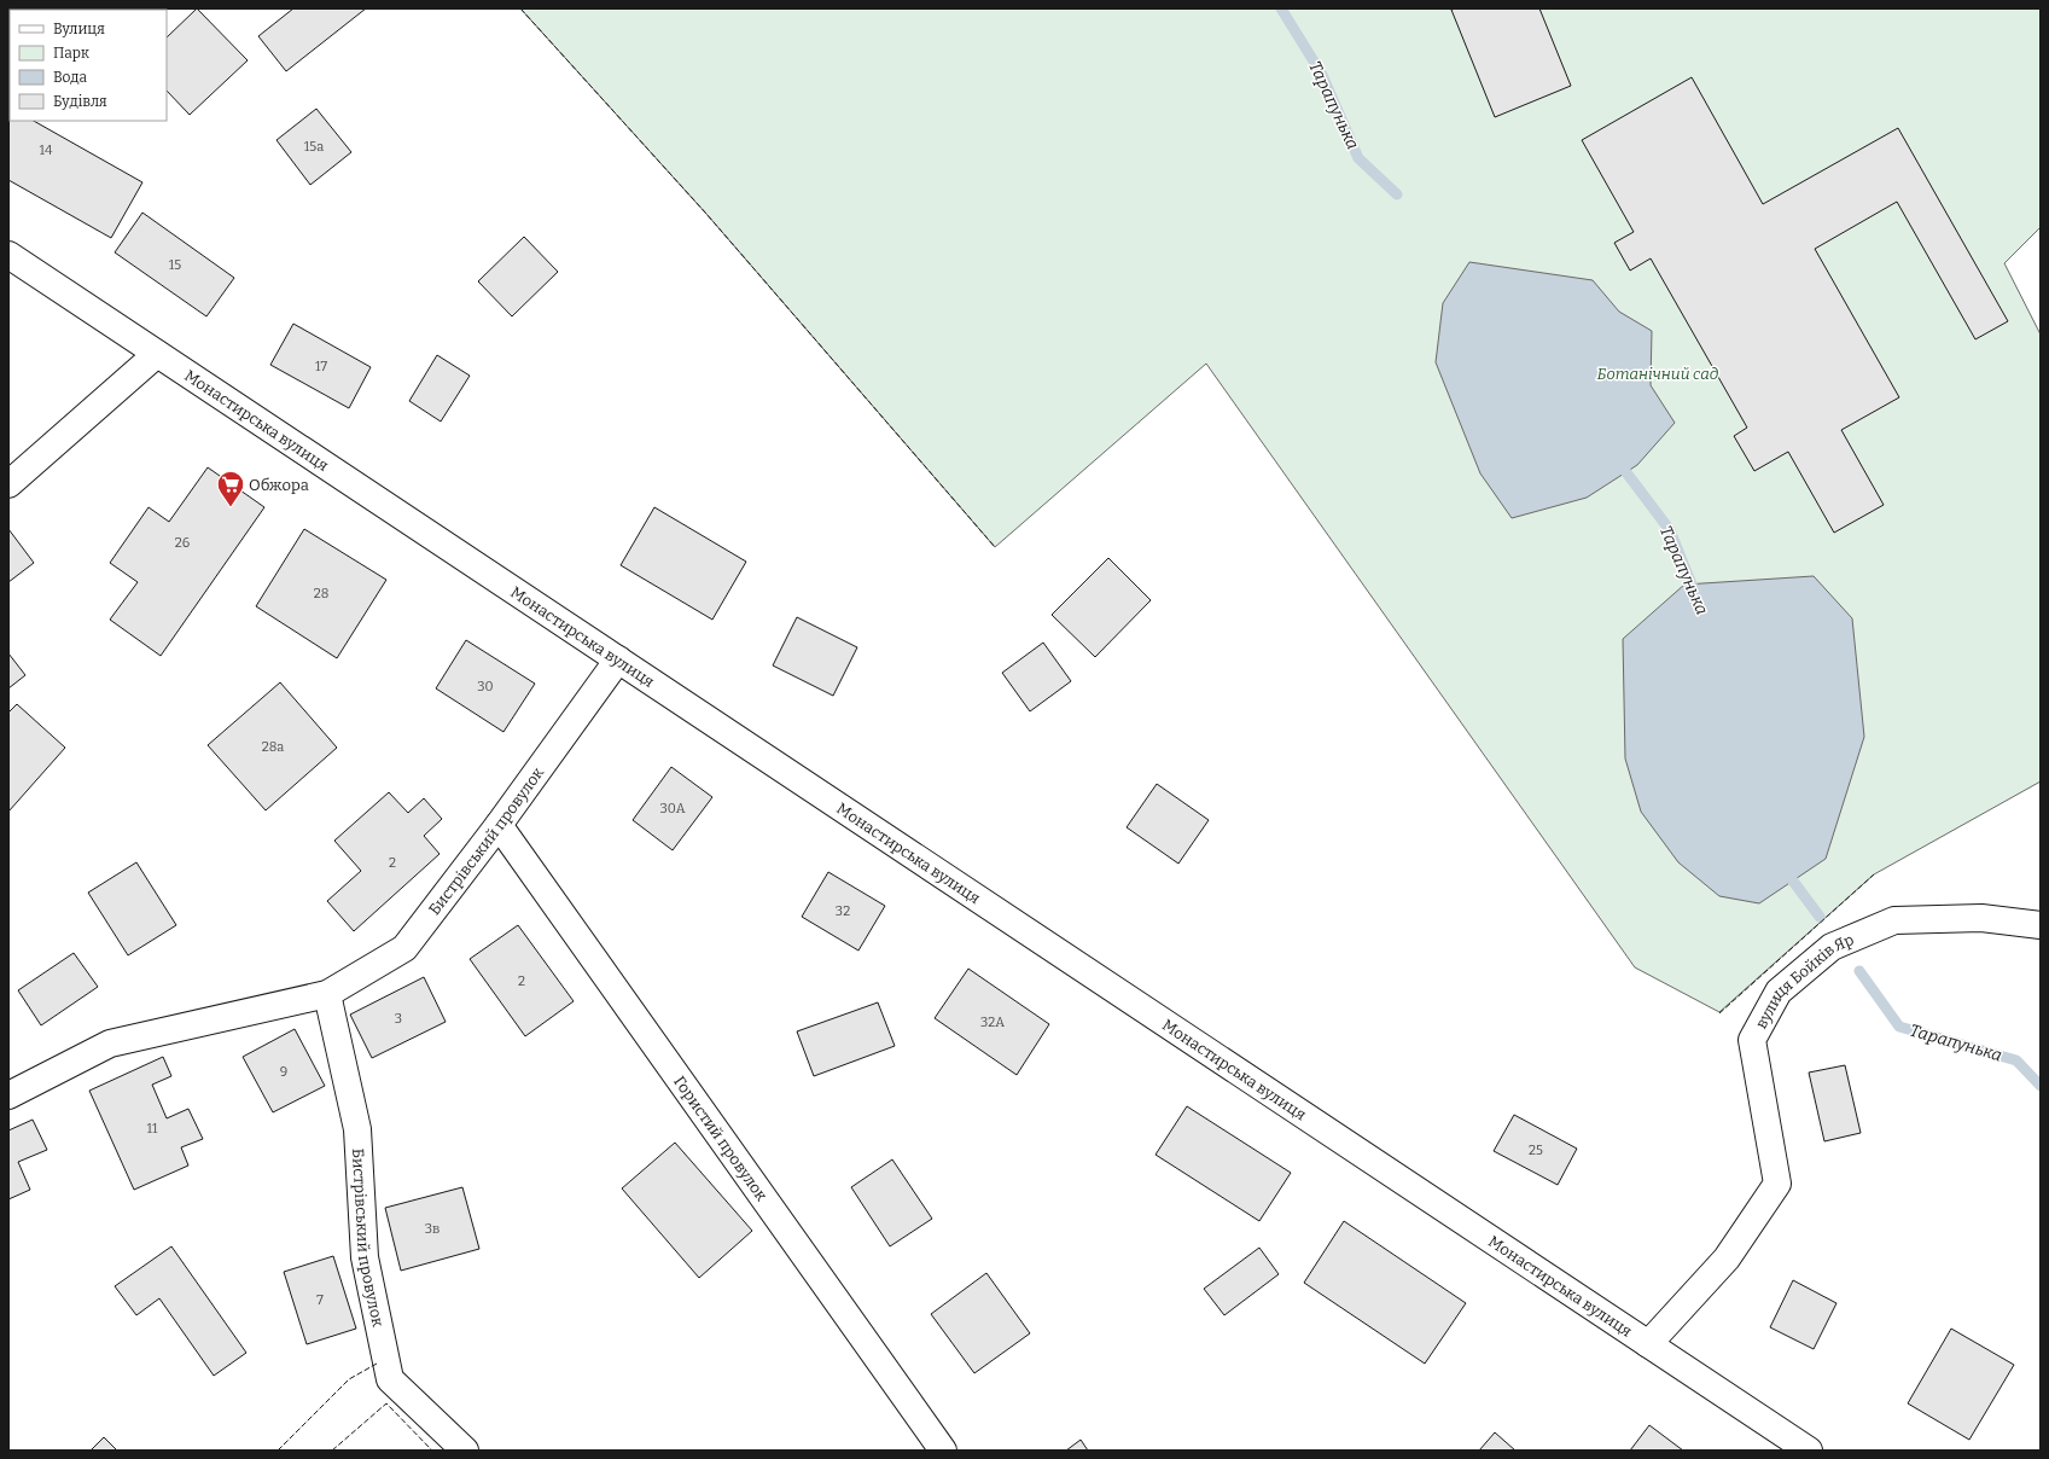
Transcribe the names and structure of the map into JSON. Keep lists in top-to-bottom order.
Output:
{
  "streets": {
    "street": [
      "Монастирська вулиця",
      "Бистрівський провулок",
      "вулиця Бойків Яр",
      "Гористий провулок"
    ]
  },
  "crossings": [
    ["Монастирська вулиця", "Бистрівський провулок"],
    ["Монастирська вулиця", "вулиця Бойків Яр"],
    ["Бистрівський провулок", "Гористий провулок"]
  ],
  "water": ["Тарапунька"],
  "parks": ["Ботанічний сад"],
  "places": {
    "supermarket": ["Обжора"]
  },
  "house_numbers": [
    "15а",
    "14",
    "15",
    "17",
    "26",
    "28",
    "30",
    "28а",
    "30А",
    "2",
    "32",
    "2",
    "3",
    "32А",
    "9",
    "11",
    "25",
    "3в",
    "7"
  ],
  "legend": [
    "Вулиця",
    "Парк",
    "Вода",
    "Будівля"
  ]
}
